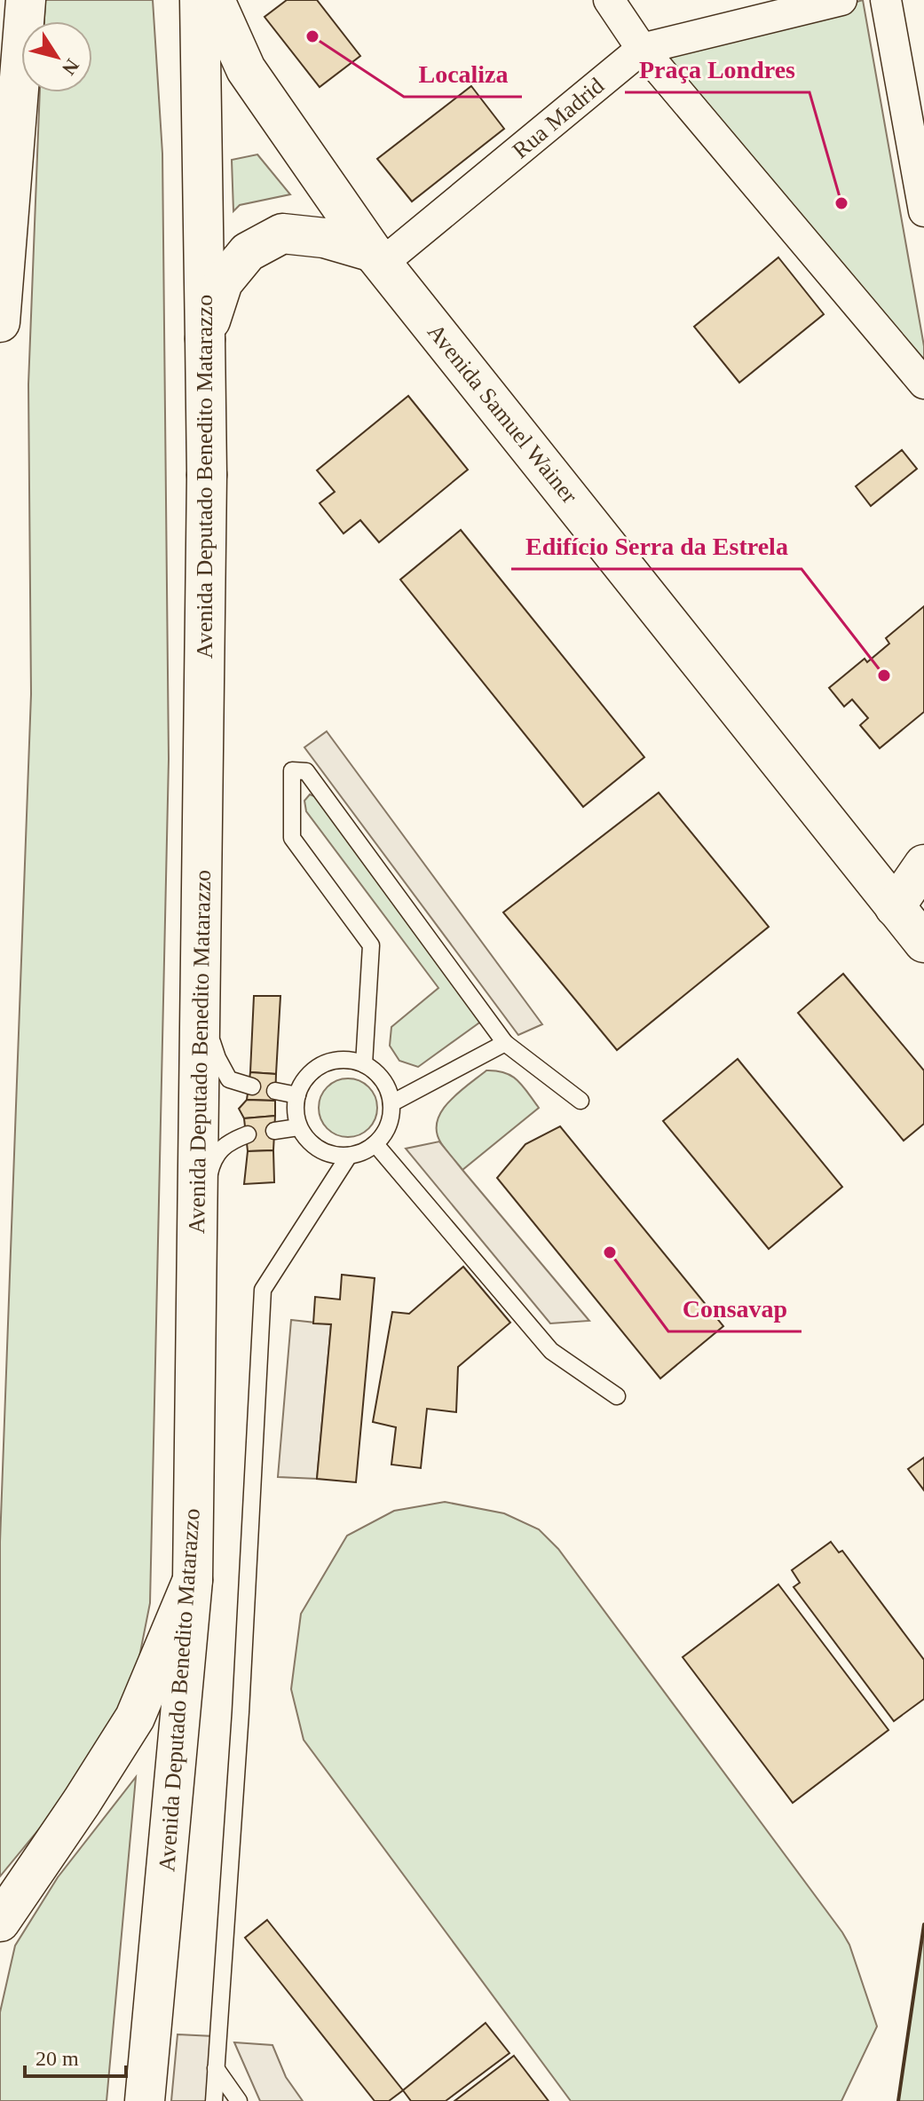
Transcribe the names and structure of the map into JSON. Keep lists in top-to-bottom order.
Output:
{
  "streets": {
    "main road": ["Avenida Samuel Wainer", "Avenida Deputado Benedito Matarazzo"],
    "street": ["Rua Madrid"]
  },
  "crossings": [
    ["Rua Madrid", "Avenida Samuel Wainer"]
  ],
  "places": [
    "Localiza",
    "Praça Londres",
    "Edifício Serra da Estrela",
    "Consavap"
  ],
  "scale_bar": "20 m",
  "north": "bottom right"
}
